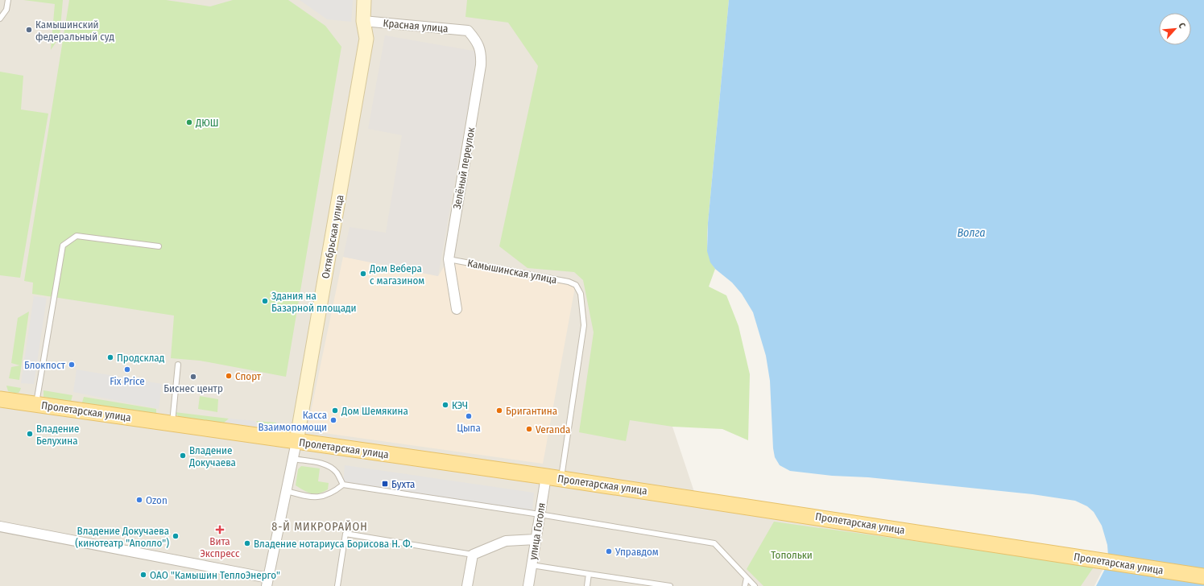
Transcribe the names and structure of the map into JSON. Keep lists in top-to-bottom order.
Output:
{
  "streets": {
    "main road": ["Пролетарская улица"],
    "street": [
      "Красная улица",
      "Зелёный переулок",
      "Октябрьская улица",
      "улица Гоголя"
    ],
    "lane": ["Камышинская улица"]
  },
  "crossings": [
    ["Красная улица", "Зелёный переулок"],
    ["Красная улица", "Октябрьская улица"],
    ["Зелёный переулок", "Камышинская улица"],
    ["Октябрьская улица", "Пролетарская улица"],
    ["Камышинская улица", "Пролетарская улица"],
    ["Пролетарская улица", "улица Гоголя"]
  ],
  "districts": ["8-Й МИКРОРАЙОН"],
  "water": ["Волга"],
  "parks": ["Топольки"],
  "places": {
    "other": [
      "Камышинский федеральный суд",
      "ДЮШ",
      "Дом Вебера с магазином",
      "Здания на Базарной площади",
      "Продсклад",
      "Блокпост",
      "Fix Price",
      "Спорт",
      "Биснес центр",
      "КЭЧ",
      "Дом Шемякина",
      "Бригантина",
      "Цыпа",
      "Касса Взаимопомощи",
      "Veranda",
      "Владение Белухина",
      "Владение Докучаева",
      "Ozon",
      "Владение Докучаева (кинотеатр \"Аполло\")",
      "Владение нотариуса Борисова Н. Ф.",
      "Управдом",
      "ОАО \"Камышин ТеплоЭнерго\""
    ],
    "transit": ["Бухта"],
    "health": ["Вита Экспресс"]
  },
  "north": "top right"
}
